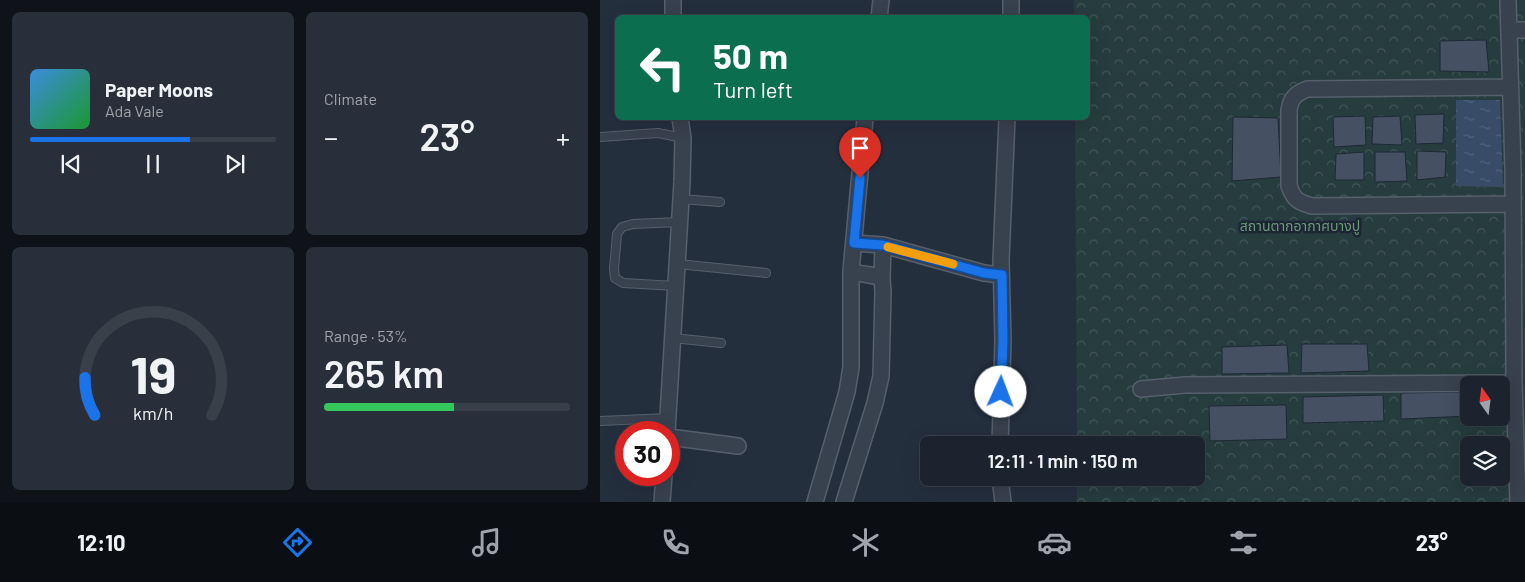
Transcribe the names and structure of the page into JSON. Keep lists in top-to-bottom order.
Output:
{
  "parks": ["สถานตากอากาศบางปู"],
  "north": "top",
  "page": {
    "tile": [
      "Climate",
      ["Range · 53%", "265 km"]
    ],
    "turn": ["50 m", "Turn left"],
    "song": ["Paper Moons", "Ada Vale"],
    "heat": ["−", "23°", "+"],
    "limit": "30",
    "trip": "12:11 · 1 min · 150 m",
    "tabs": ["12:10", "23°"],
    "gauge": ["19", "km/h"]
  }
}
